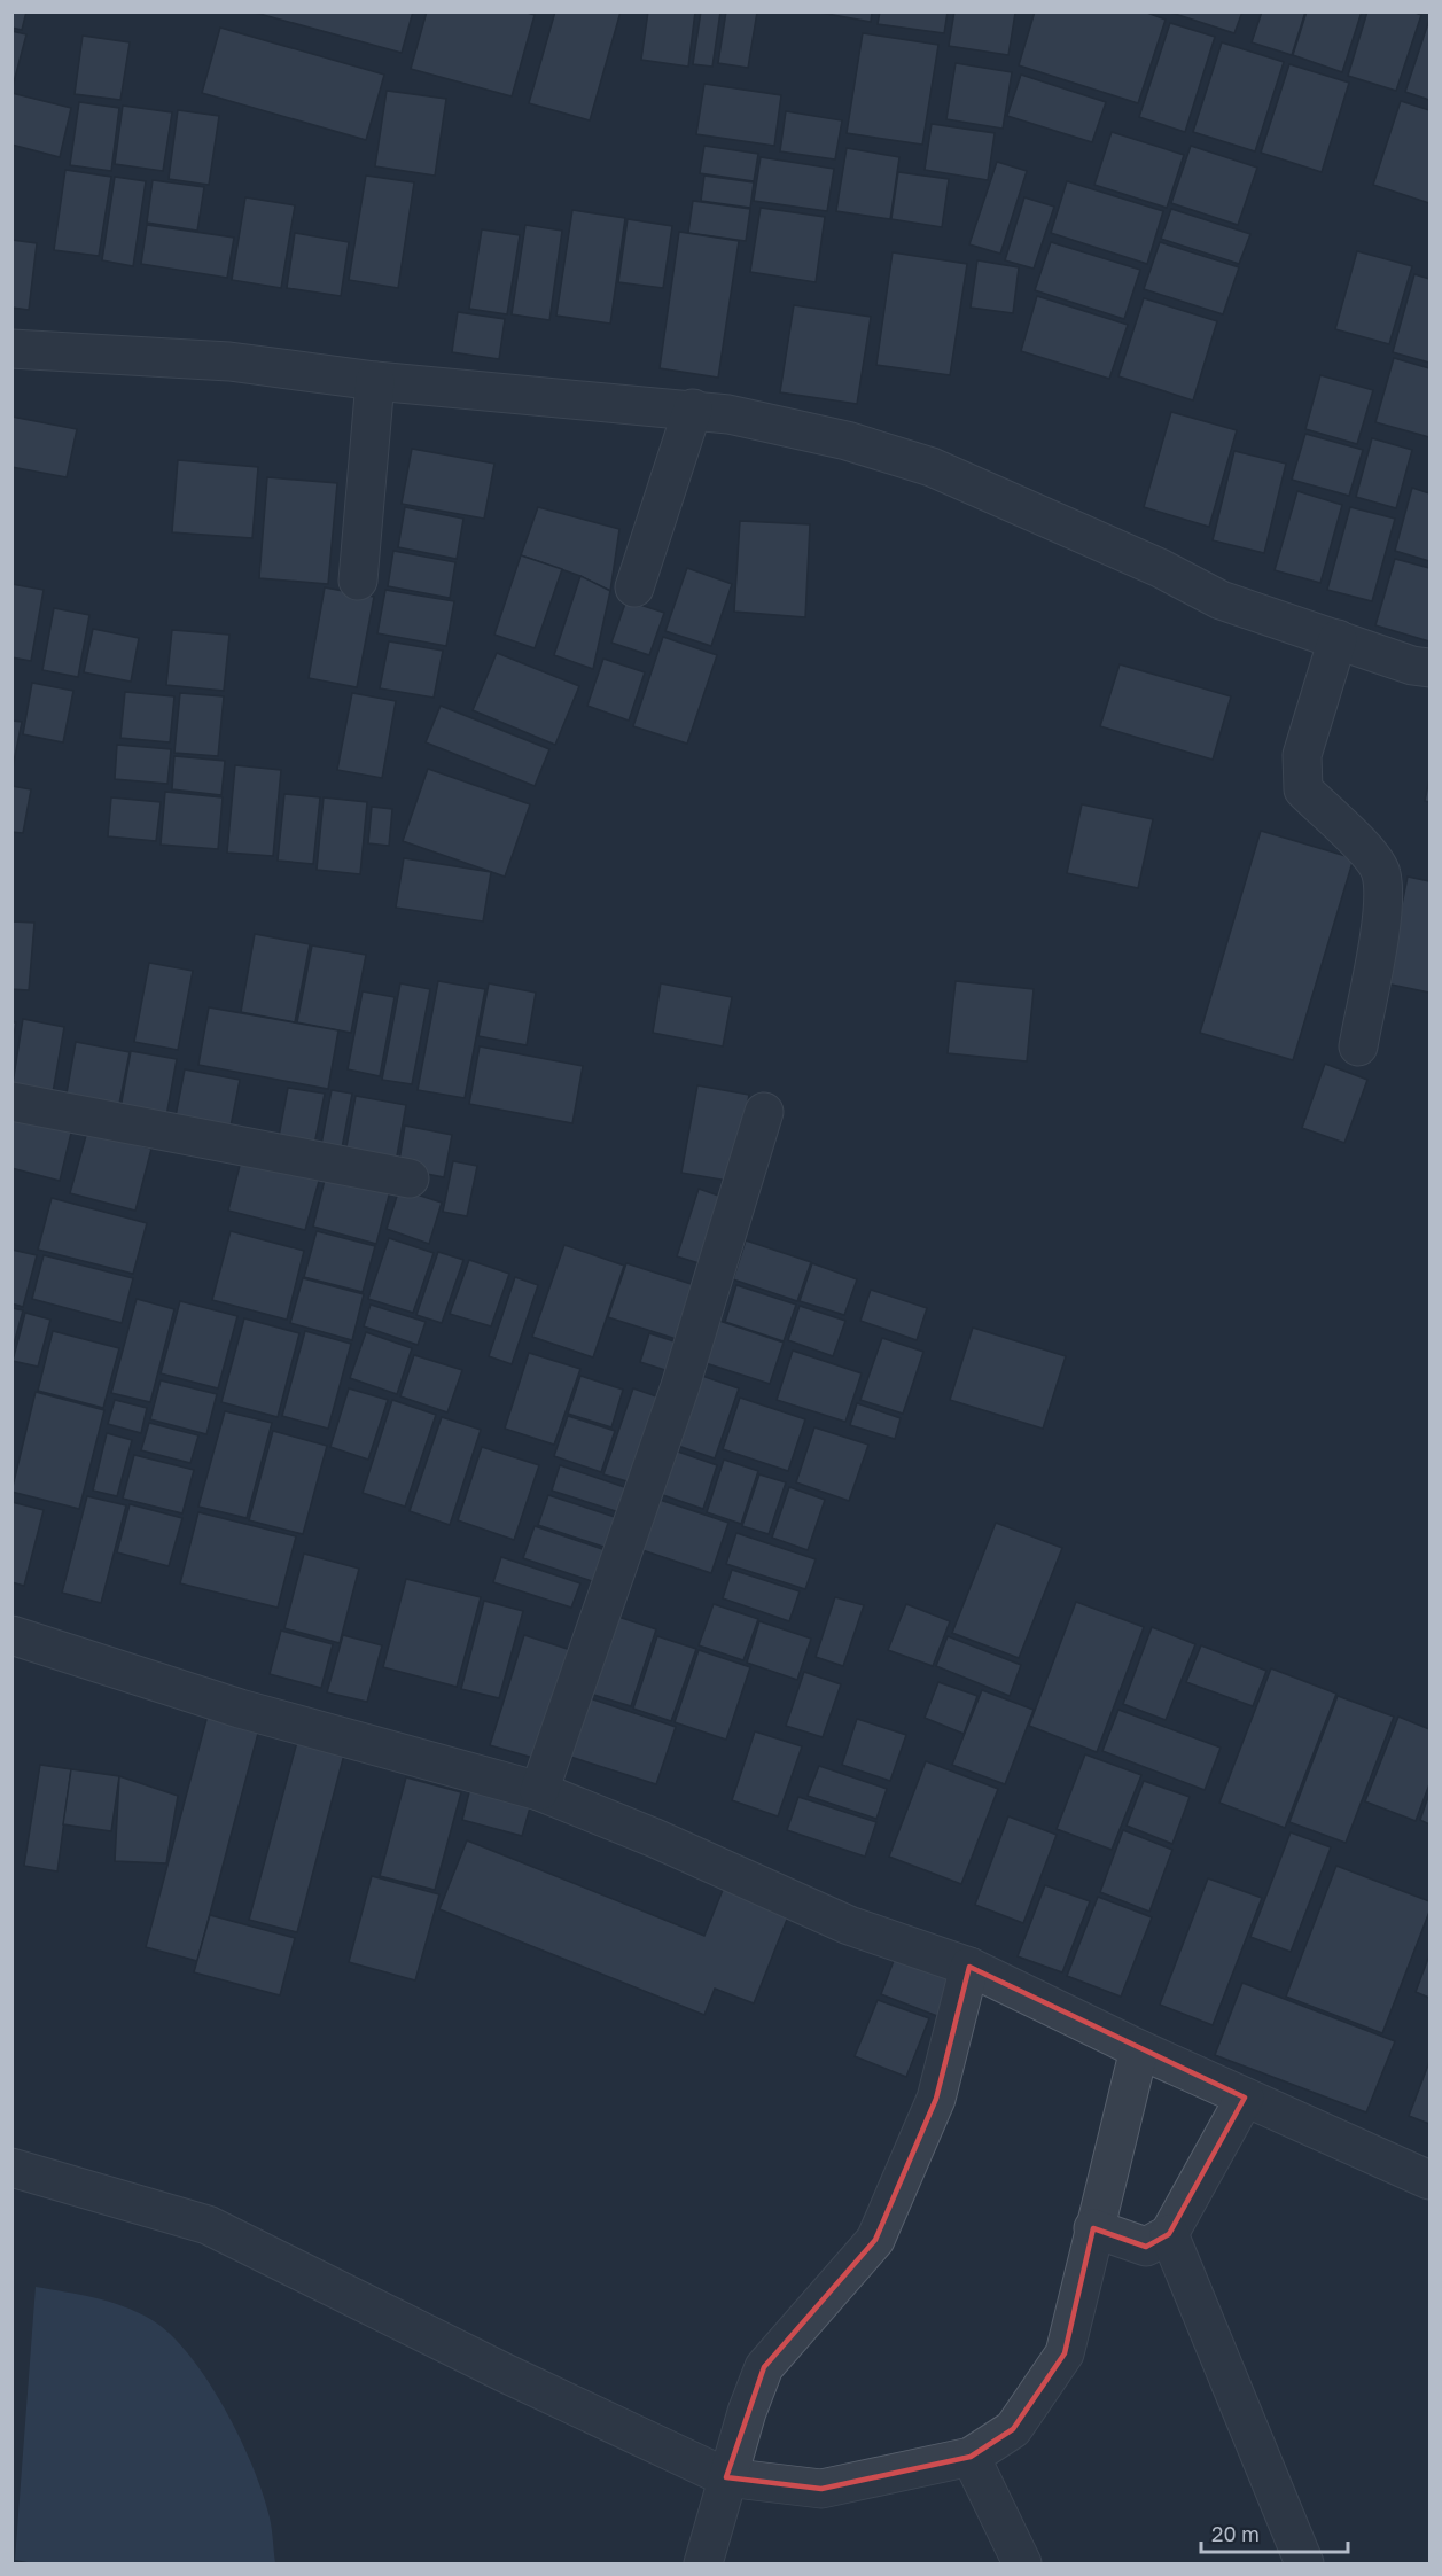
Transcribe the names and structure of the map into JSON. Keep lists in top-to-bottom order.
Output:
{
  "scale_bar": "20 m"
}
